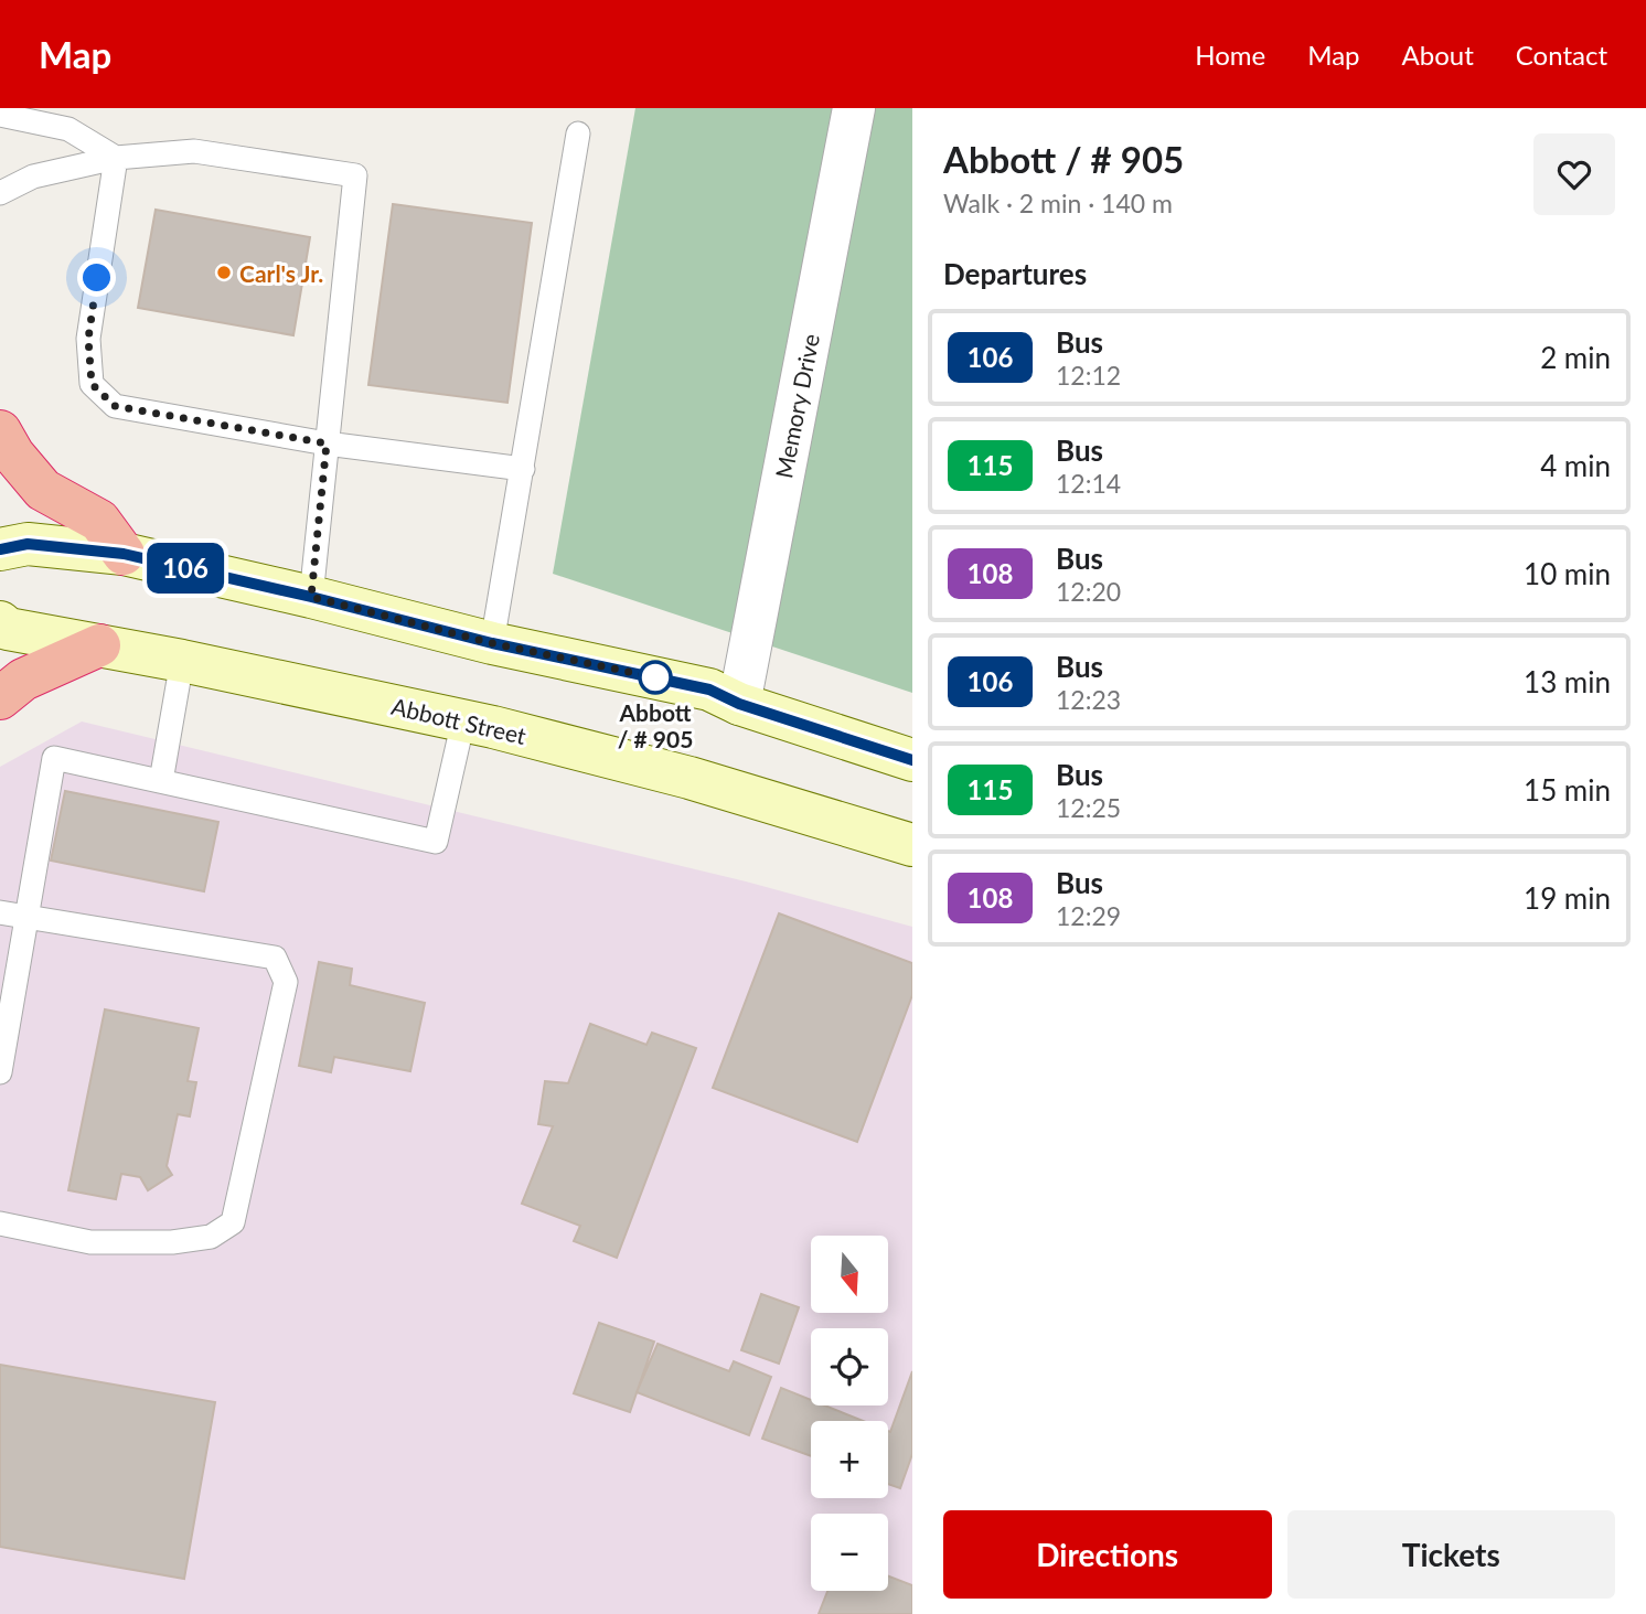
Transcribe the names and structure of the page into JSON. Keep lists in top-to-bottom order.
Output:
{
  "streets": {
    "main road": ["Abbott Street"],
    "street": ["Memory Drive"]
  },
  "places": ["Carl's Jr.", "Abbott / # 905"],
  "lines": ["bus line 106"],
  "north": "bottom",
  "page": {
    "header": "Map",
    "nav": [
      "Home",
      "Map",
      "About",
      "Contact"
    ],
    "on_map": "106",
    "heading": [
      ["Abbott / # 905", "Walk · 2 min · 140 m"],
      "Departures"
    ],
    "list": [
      {
        "mark": "106",
        "name": "Bus",
        "note": "12:12",
        "value": "2 min"
      },
      {
        "mark": "115",
        "name": "Bus",
        "note": "12:14",
        "value": "4 min"
      },
      {
        "mark": "108",
        "name": "Bus",
        "note": "12:20",
        "value": "10 min"
      },
      {
        "mark": "106",
        "name": "Bus",
        "note": "12:23",
        "value": "13 min"
      },
      {
        "mark": "115",
        "name": "Bus",
        "note": "12:25",
        "value": "15 min"
      },
      {
        "mark": "108",
        "name": "Bus",
        "note": "12:29",
        "value": "19 min"
      }
    ],
    "map_buttons": ["+", "−"],
    "buttons": ["Directions", "Tickets"]
  }
}
